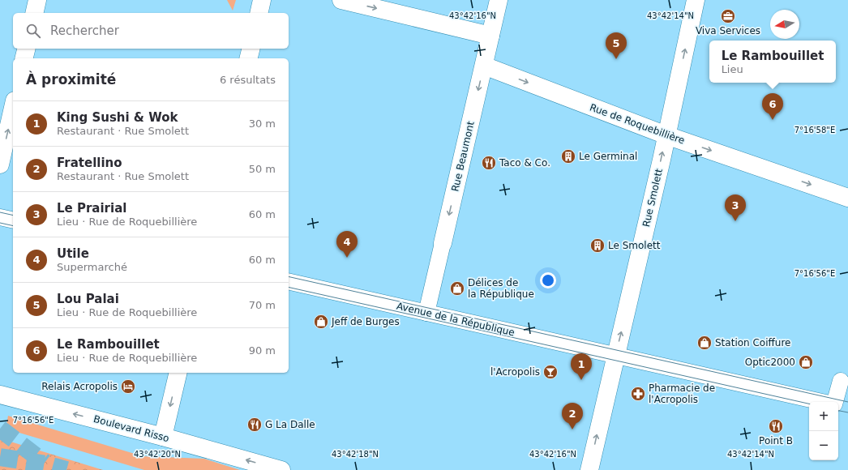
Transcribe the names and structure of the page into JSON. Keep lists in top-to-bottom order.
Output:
{
  "streets": {
    "street": [
      "Rue de Roquebillière",
      "Rue Beaumont",
      "Rue Smolett",
      "Avenue de la République",
      "Boulevard Risso"
    ]
  },
  "crossings": [
    ["Rue de Roquebillière", "Rue Beaumont"],
    ["Rue de Roquebillière", "Rue Smolett"],
    ["Rue Beaumont", "Avenue de la République"],
    ["Rue Smolett", "Avenue de la République"]
  ],
  "one_way": [
    "Rue de Roquebillière",
    "Rue Beaumont",
    "Rue Smolett",
    "Boulevard Risso"
  ],
  "places": {
    "office": ["Viva Services"],
    "building": ["Le Germinal", "Le Smolett"],
    "restaurant": ["Taco & Co.", "G La Dalle", "Point B"],
    "shop": [
      "Délices de la République",
      "Jeff de Burges",
      "Station Coiffure",
      "Optic2000"
    ],
    "bar": ["l'Acropolis"],
    "hotel": ["Relais Acropolis"],
    "pharmacy": ["Pharmacie de l'Acropolis"]
  },
  "north": "left",
  "page": {
    "search": "Rechercher",
    "pins": [
      "5",
      "6",
      "3",
      "4",
      "1",
      "2"
    ],
    "popup": ["Le Rambouillet", "Lieu"],
    "heading": ["À proximité", "6 résultats"],
    "list": [
      {
        "mark": "1",
        "name": "King Sushi & Wok",
        "note": "Restaurant · Rue Smolett",
        "value": "30 m"
      },
      {
        "mark": "2",
        "name": "Fratellino",
        "note": "Restaurant · Rue Smolett",
        "value": "50 m"
      },
      {
        "mark": "3",
        "name": "Le Prairial",
        "note": "Lieu · Rue de Roquebillière",
        "value": "60 m"
      },
      {
        "mark": "4",
        "name": "Utile",
        "note": "Supermarché",
        "value": "60 m"
      },
      {
        "mark": "5",
        "name": "Lou Palai",
        "note": "Lieu · Rue de Roquebillière",
        "value": "70 m"
      },
      {
        "mark": "6",
        "name": "Le Rambouillet",
        "note": "Lieu · Rue de Roquebillière",
        "value": "90 m"
      }
    ],
    "map_buttons": ["+", "−"]
  },
  "coordinates": [
    "43°42'16\"N",
    "43°42'14\"N",
    "7°16'58\"E",
    "7°16'56\"E",
    "43°42'20\"N",
    "43°42'18\"N"
  ]
}
